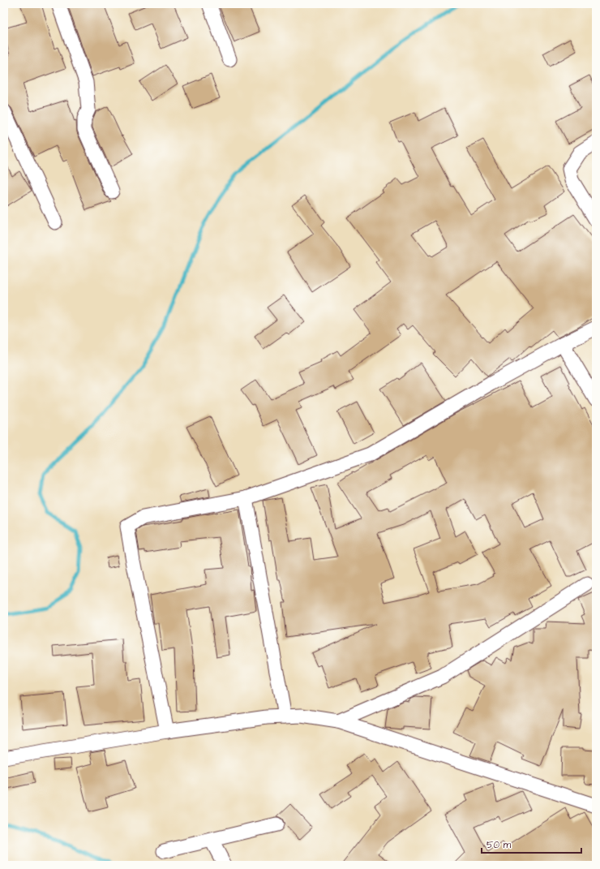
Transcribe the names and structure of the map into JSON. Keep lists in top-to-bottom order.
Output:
{
  "scale_bar": "50 m"
}
